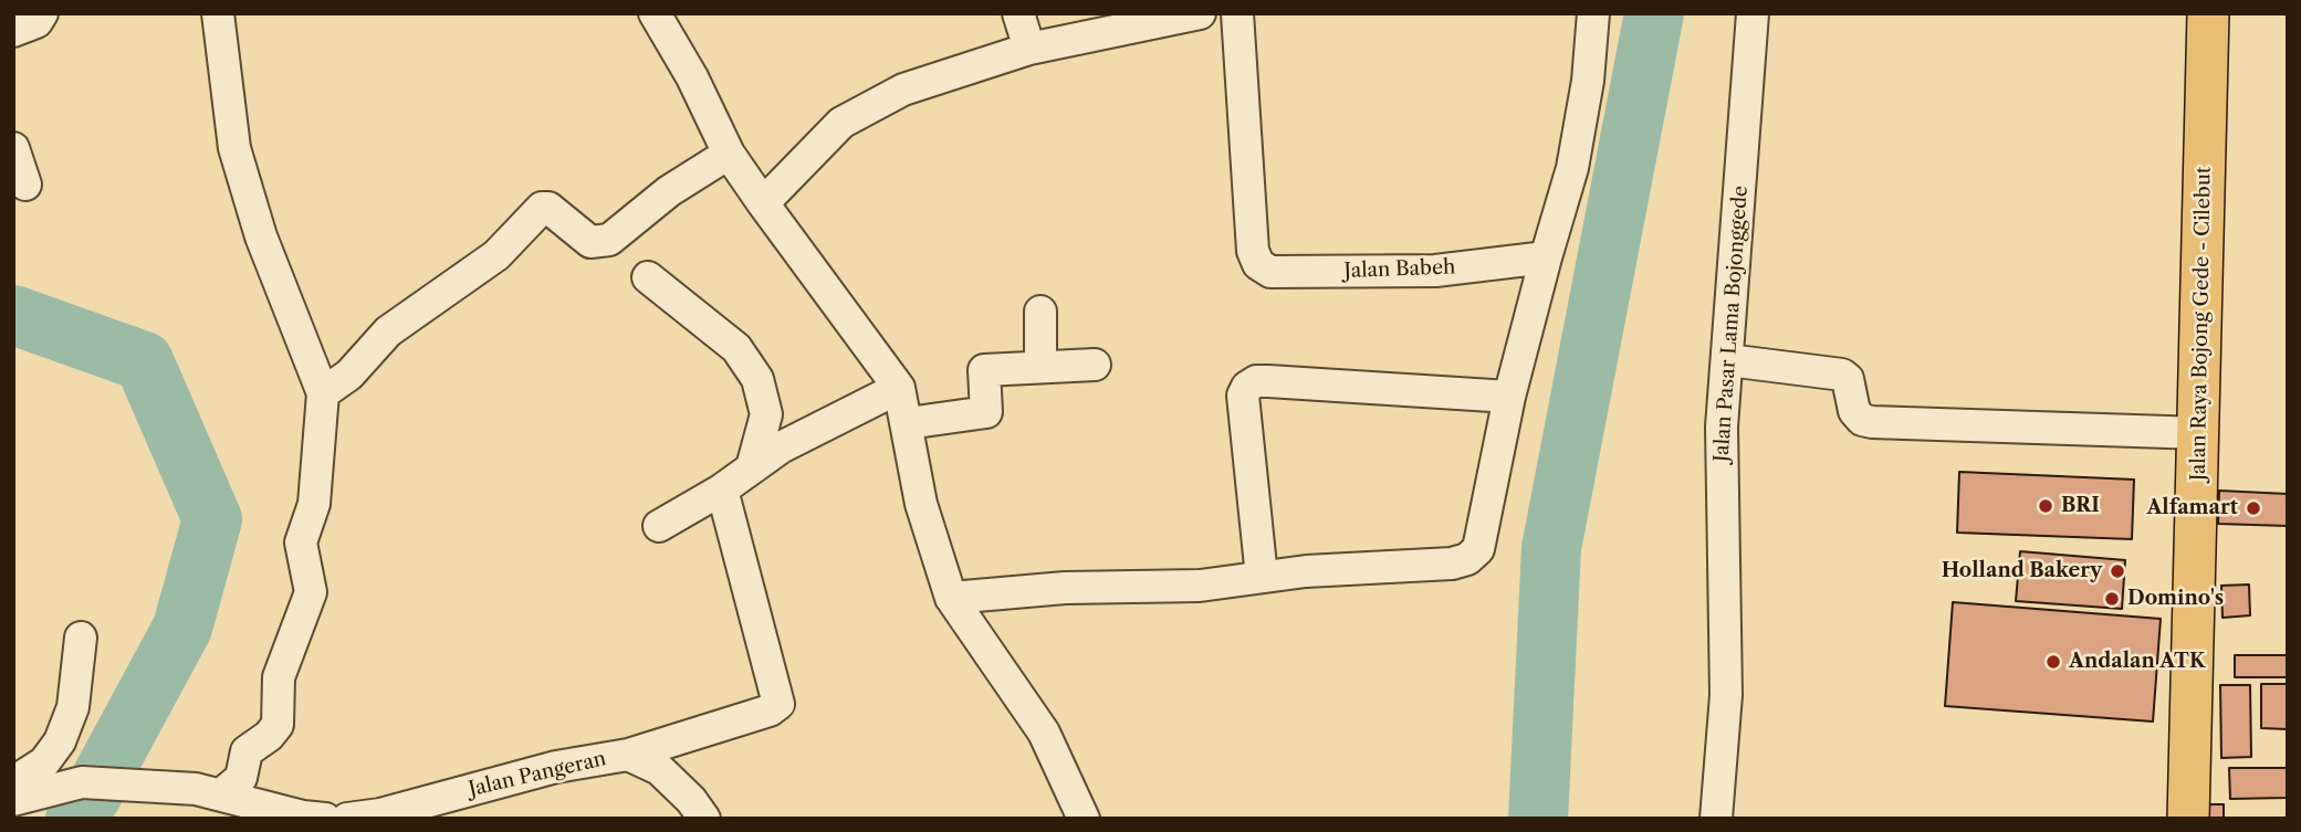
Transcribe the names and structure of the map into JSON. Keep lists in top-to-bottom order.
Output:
{
  "streets": {
    "main road": ["Jalan Raya Bojong Gede - Cilebut"],
    "street": ["Jalan Babeh", "Jalan Pasar Lama Bojonggede", "Jalan Pangeran"]
  },
  "places": [
    "BRI",
    "Alfamart",
    "Holland Bakery",
    "Domino's",
    "Andalan ATK"
  ]
}
